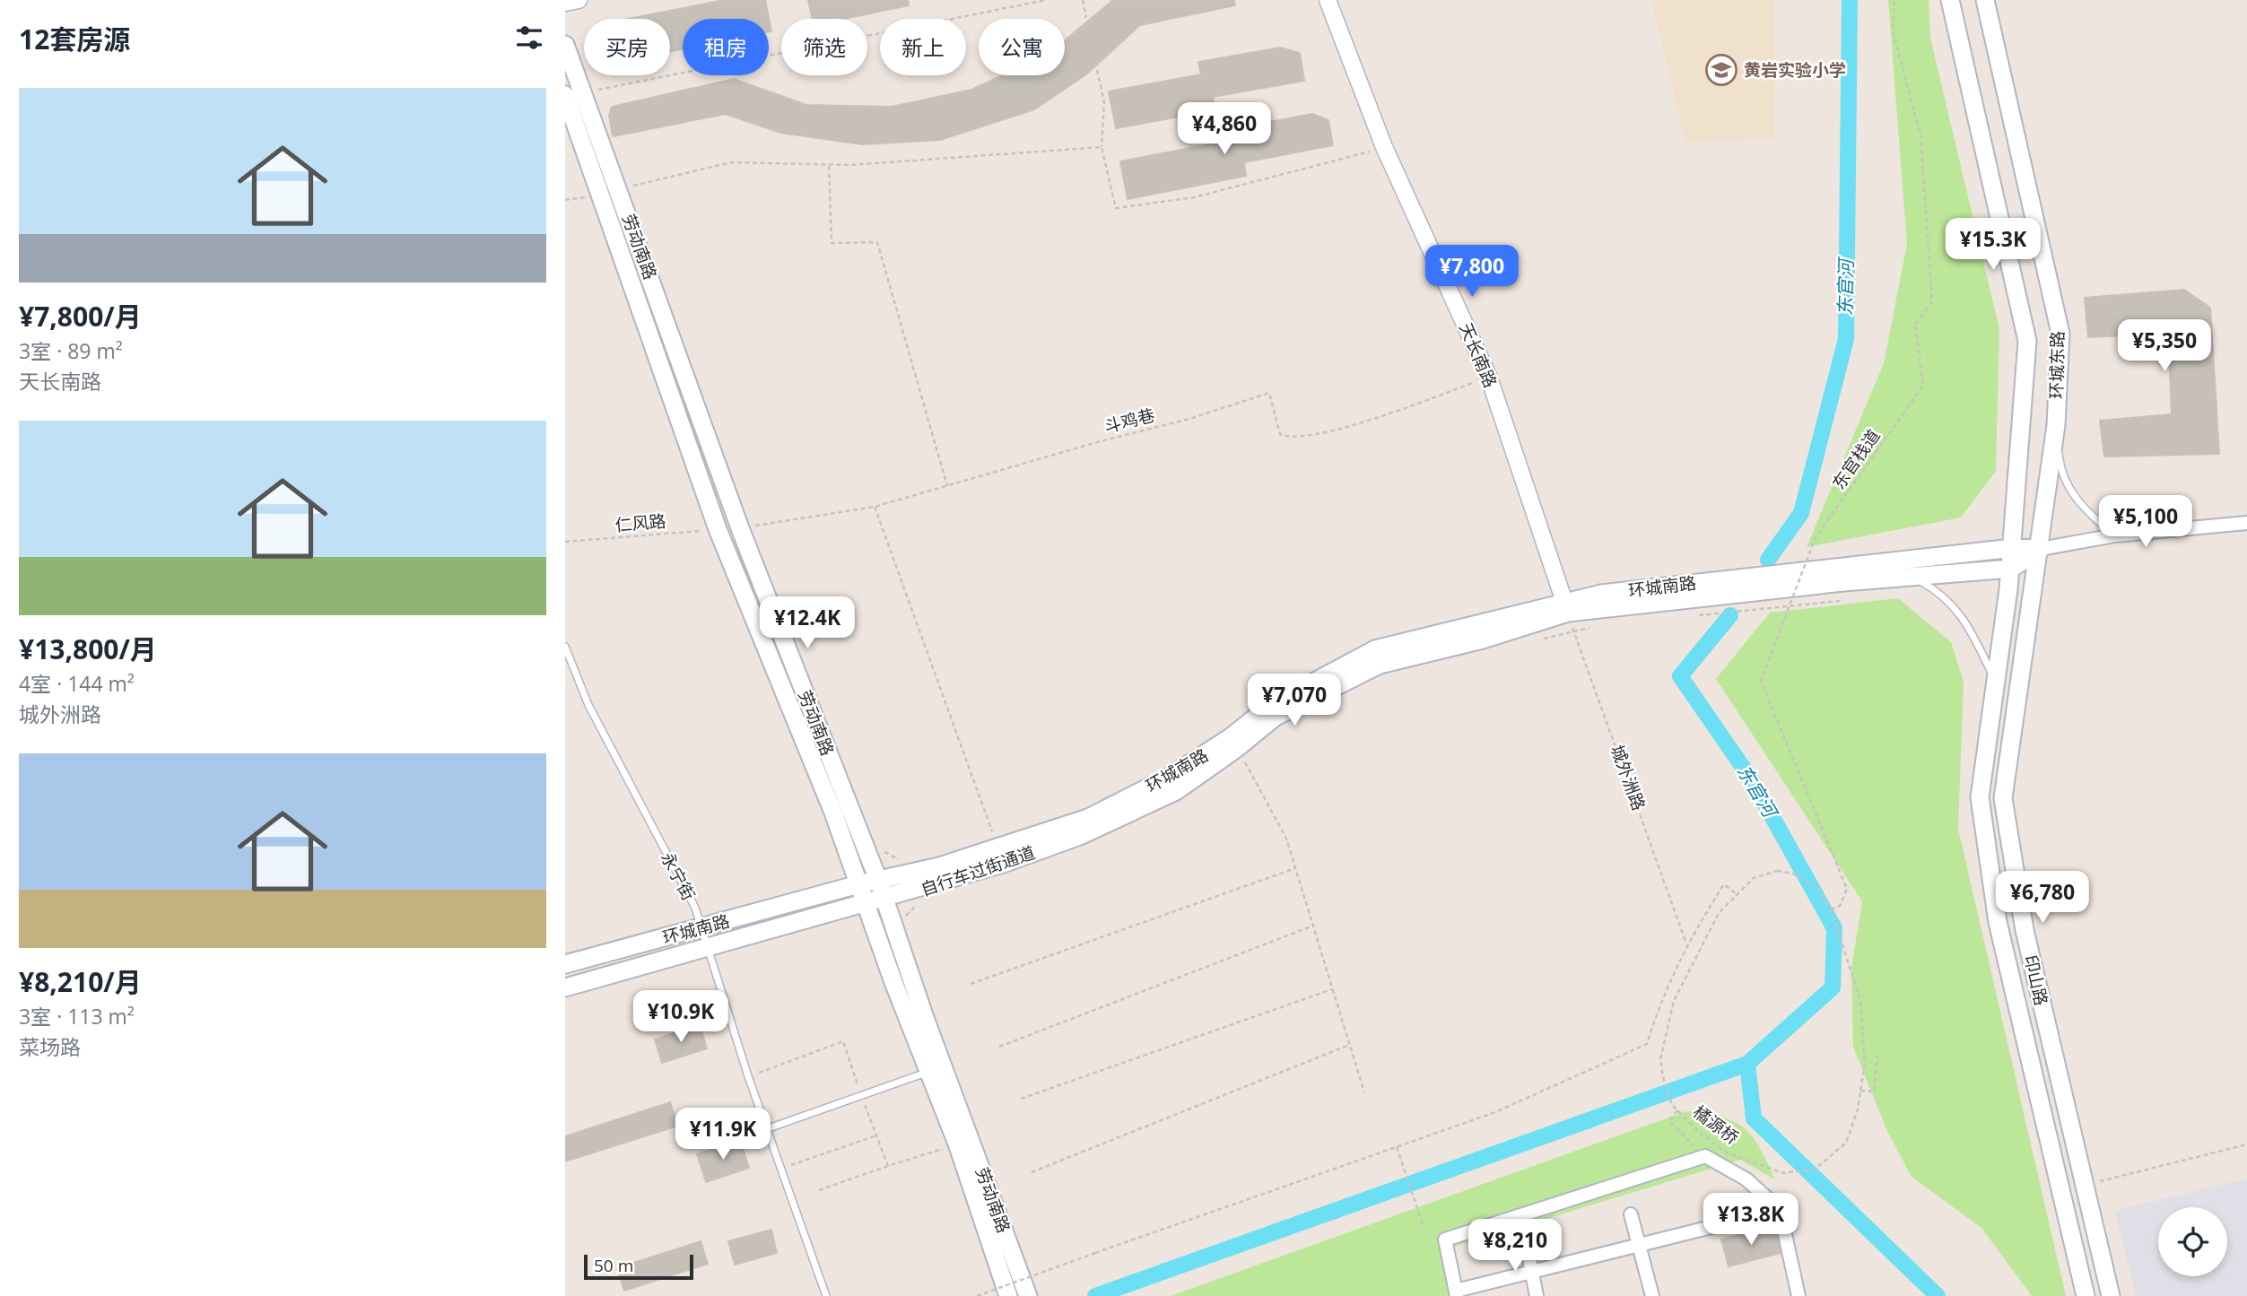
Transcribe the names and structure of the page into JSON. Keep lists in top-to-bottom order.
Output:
{
  "streets": {
    "main road": [
      "劳动南路",
      "环城东路",
      "环城南路",
      "印山路"
    ],
    "street": ["天长南路"],
    "lane": ["永宁街"],
    "path": [
      "斗鸡巷",
      "东官栈道",
      "仁风路",
      "城外洲路",
      "自行车过街通道",
      "橘源桥"
    ]
  },
  "crossings": [
    ["劳动南路", "斗鸡巷"],
    ["劳动南路", "仁风路"],
    ["劳动南路", "环城南路"],
    ["天长南路", "斗鸡巷"],
    ["天长南路", "环城南路"],
    ["天长南路", "城外洲路"],
    ["环城东路", "环城南路"],
    ["环城东路", "印山路"],
    ["东官栈道", "橘源桥"],
    ["环城南路", "城外洲路"],
    ["环城南路", "永宁街"],
    ["环城南路", "印山路"]
  ],
  "water": ["东官河"],
  "places": {
    "school or university": ["黄岩实验小学"]
  },
  "scale_bar": "50 m",
  "page": {
    "heading": "12套房源",
    "chip": [
      "买房",
      "租房",
      "筛选",
      "新上",
      "公寓"
    ],
    "list": [
      {
        "name": "¥7,800/月",
        "note": "3室 · 89 m² · 天长南路"
      },
      {
        "name": "¥13,800/月",
        "note": "4室 · 144 m² · 城外洲路"
      },
      {
        "name": "¥8,210/月",
        "note": "3室 · 113 m² · 菜场路"
      }
    ],
    "price": [
      "¥4,860",
      "¥15.3K",
      "¥7,800",
      "¥5,350",
      "¥5,100",
      "¥12.4K",
      "¥7,070",
      "¥6,780",
      "¥10.9K",
      "¥11.9K",
      "¥13.8K",
      "¥8,210"
    ],
    "scale": "50 m"
  }
}
